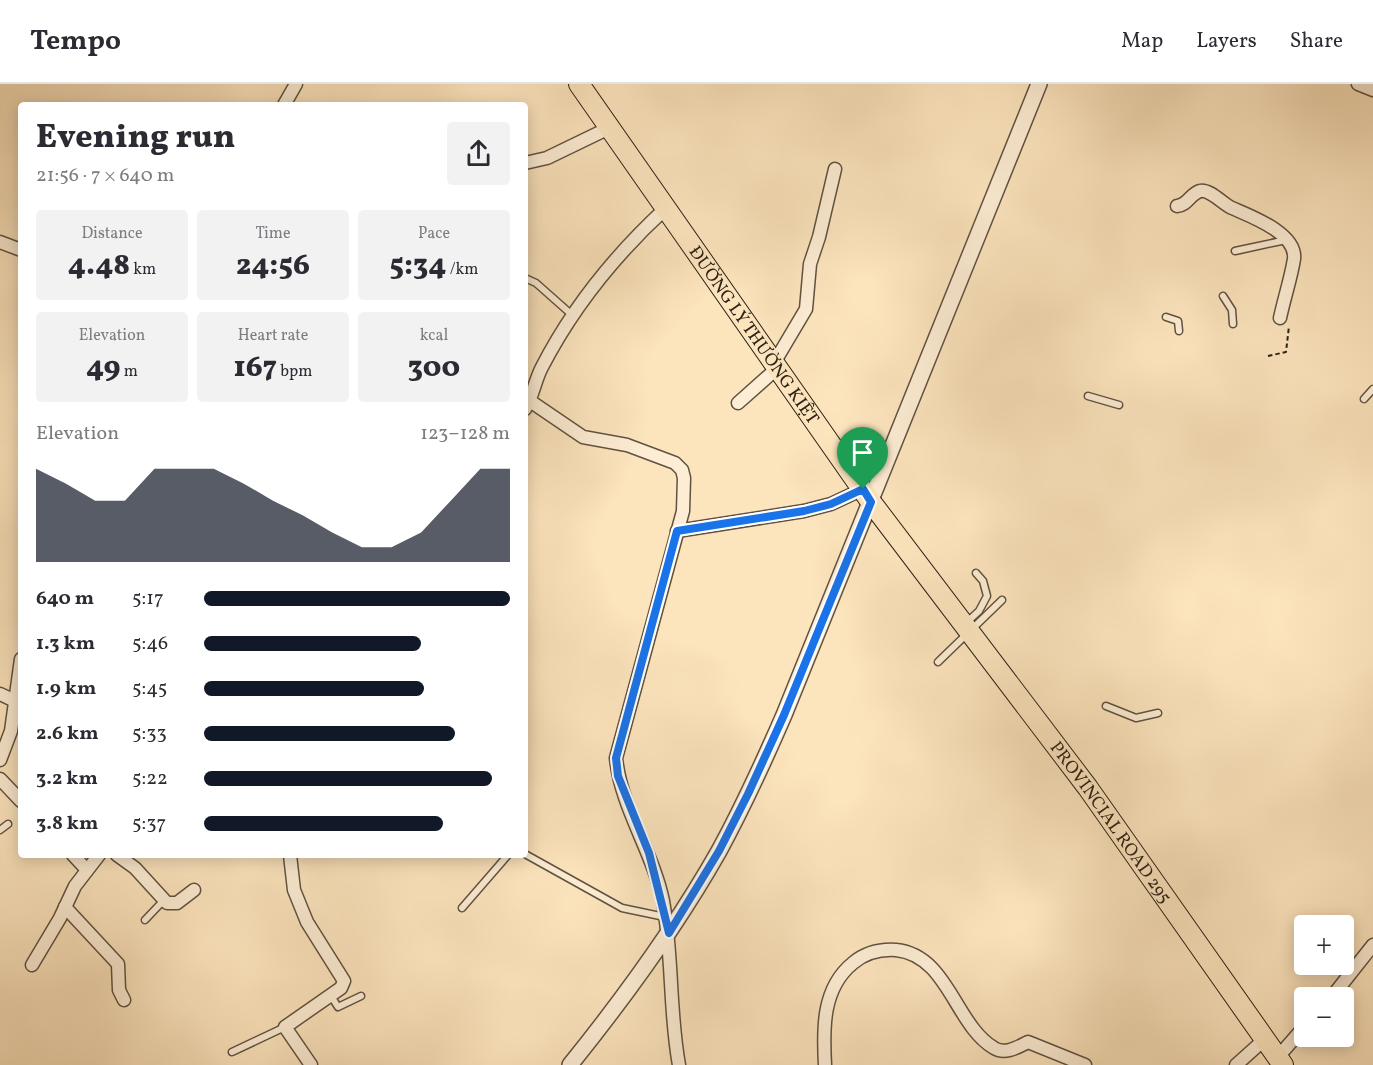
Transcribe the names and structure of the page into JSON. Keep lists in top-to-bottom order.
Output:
{
  "streets": {
    "main road": ["ĐƯỜNG LÝ THƯỜNG KIỆT", "PROVINCIAL ROAD 295"]
  },
  "crossings": [
    ["ĐƯỜNG LÝ THƯỜNG KIỆT", "PROVINCIAL ROAD 295"]
  ],
  "page": {
    "header": "Tempo",
    "nav": ["Map", "Layers", "Share"],
    "heading": ["Evening run", "21:56 · 7 × 640 m"],
    "stats": [
      ["Distance", "4.48 km"],
      ["Time", "24:56"],
      ["Pace", "5:34 /km"],
      ["Elevation", "49 m"],
      ["Heart rate", "167 bpm"],
      ["kcal", "300"]
    ],
    "chart": ["Elevation", "123–128 m"],
    "list": [
      {
        "name": "640 m",
        "note": "5:17"
      },
      {
        "name": "1.3 km",
        "note": "5:46"
      },
      {
        "name": "1.9 km",
        "note": "5:45"
      },
      {
        "name": "2.6 km",
        "note": "5:33"
      },
      {
        "name": "3.2 km",
        "note": "5:22"
      },
      {
        "name": "3.8 km",
        "note": "5:37"
      }
    ],
    "map_buttons": ["+", "−"]
  }
}
